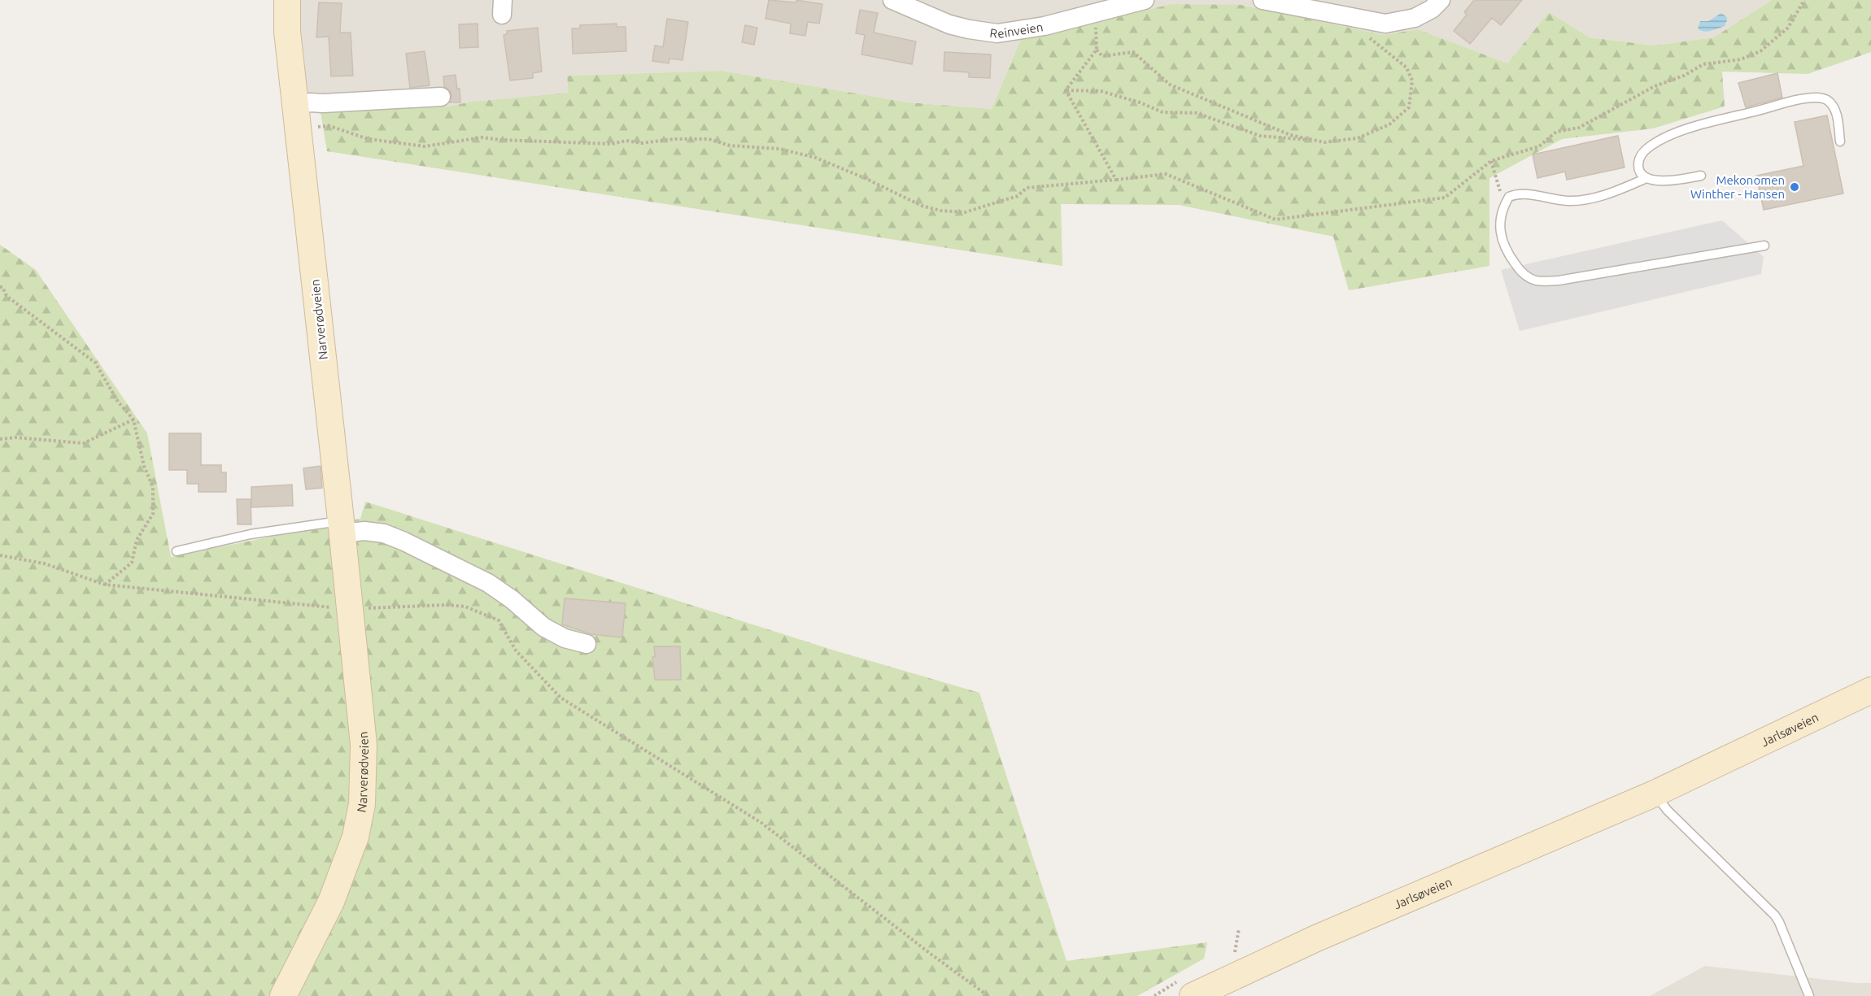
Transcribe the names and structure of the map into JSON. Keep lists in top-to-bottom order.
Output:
{
  "streets": {
    "main road": ["Narverødveien", "Jarlsøveien"],
    "street": ["Reinveien"]
  },
  "places": ["Mekonomen Winther - Hansen"]
}
